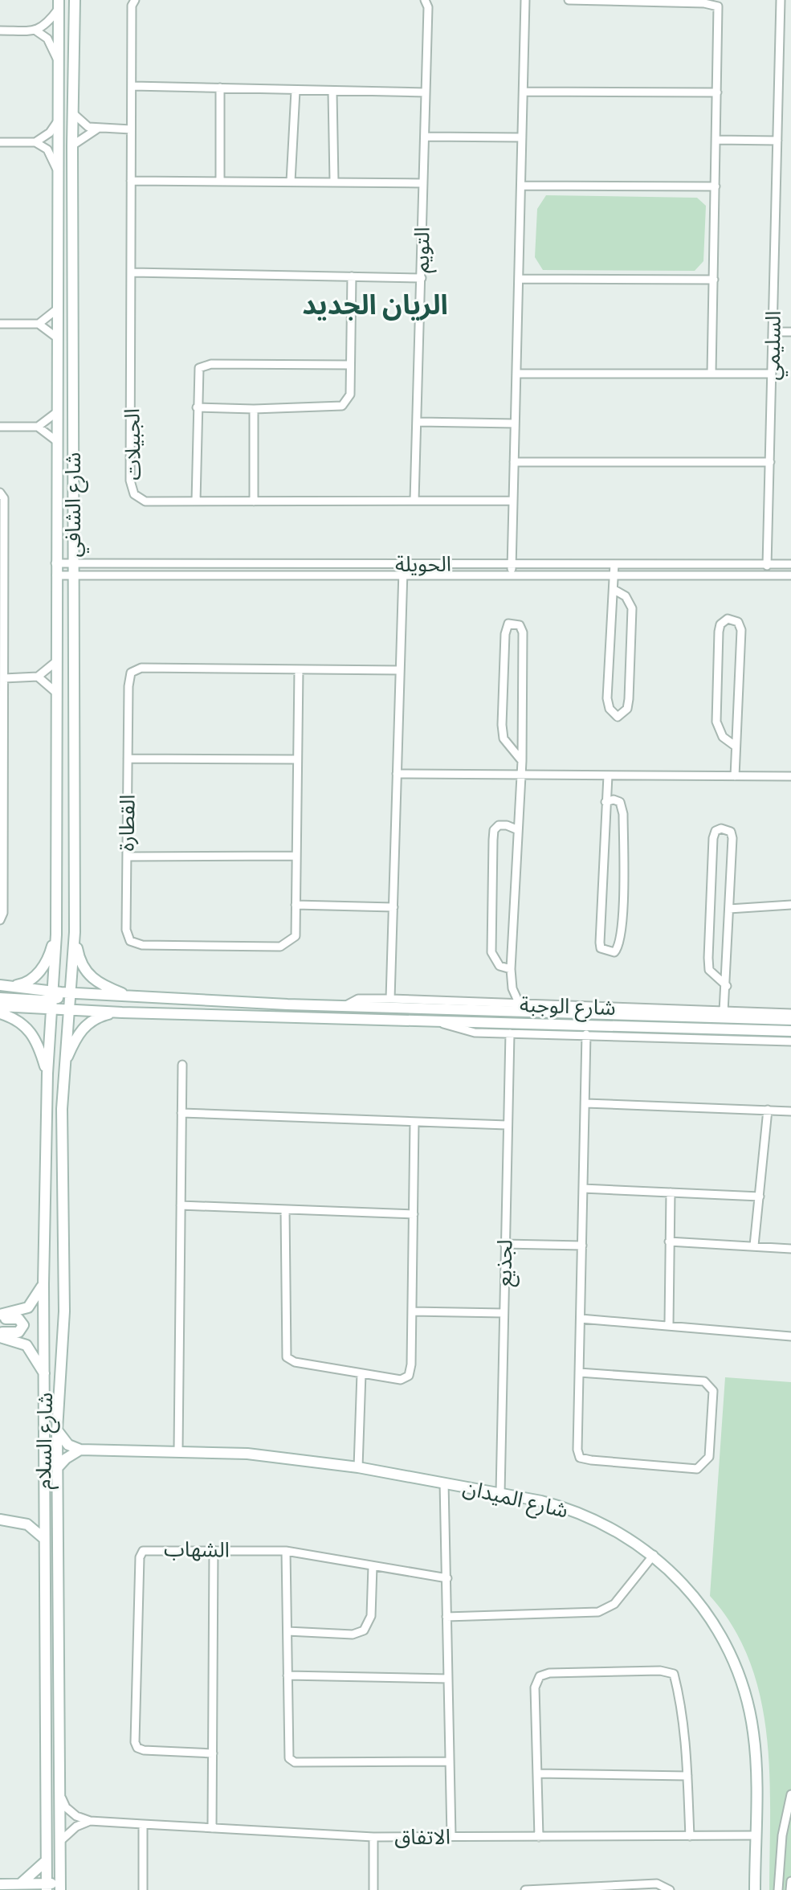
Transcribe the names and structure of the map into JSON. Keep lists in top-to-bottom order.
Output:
{
  "streets": {
    "main road": [
      "شارع الشافي",
      "شارع الوجبة",
      "شارع السلام",
      "شارع الميدان"
    ],
    "street": [
      "التويم",
      "السليمي",
      "الجبيلات",
      "الحويلة",
      "القطارة",
      "لجذيع",
      "الشهاب",
      "الاتفاق"
    ]
  },
  "crossings": [
    ["التويم", "الجبيلات"],
    ["السليمي", "الحويلة"],
    ["شارع الشافي", "الحويلة"],
    ["شارع الشافي", "شارع الوجبة"],
    ["شارع الشافي", "شارع السلام"],
    ["شارع الوجبة", "لجذيع"],
    ["شارع الوجبة", "شارع السلام"],
    ["لجذيع", "شارع الميدان"],
    ["شارع الميدان", "الاتفاق"]
  ],
  "districts": ["الريان الجديد"]
}
